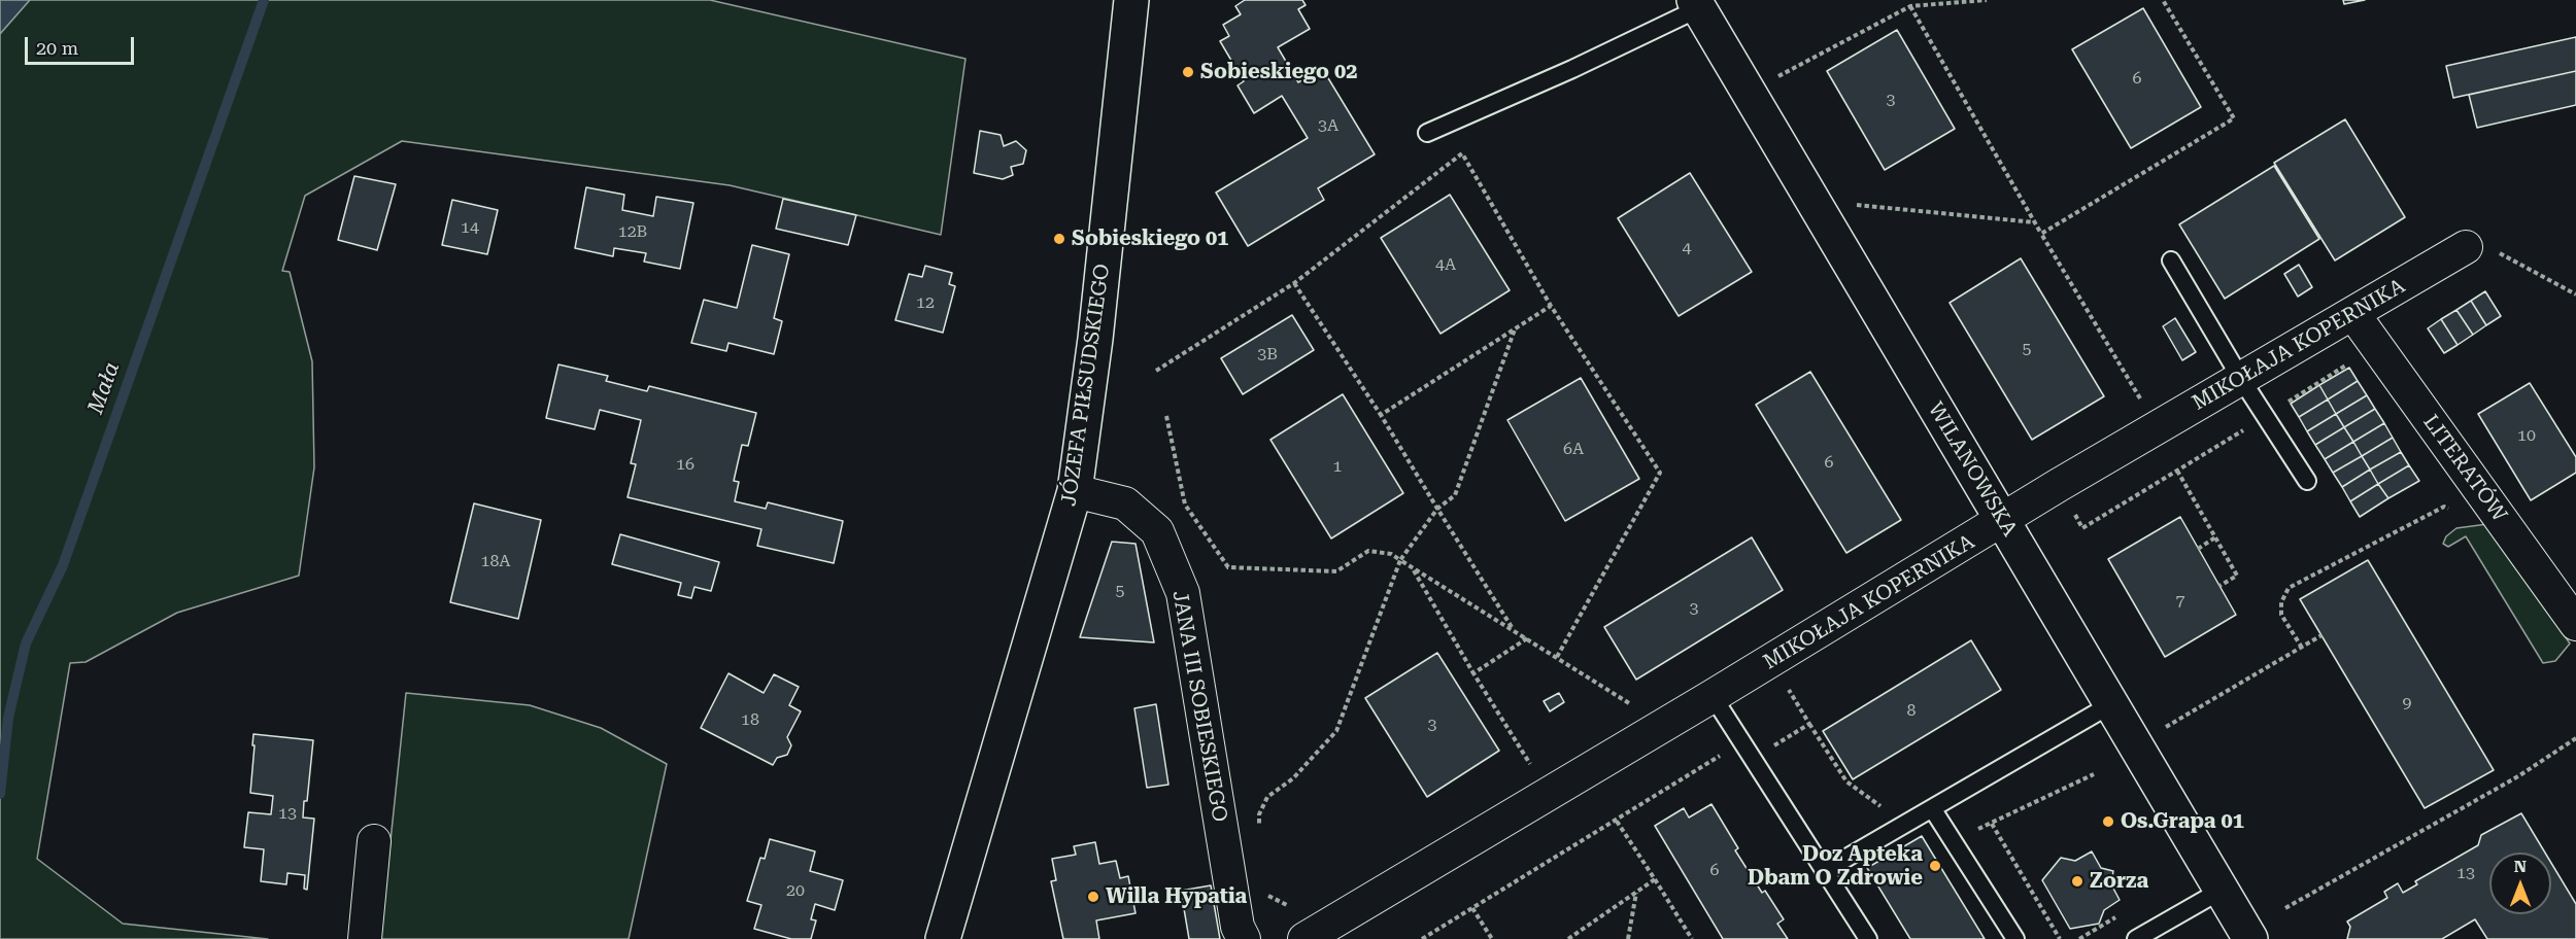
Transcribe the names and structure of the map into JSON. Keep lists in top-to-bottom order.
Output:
{
  "streets": {
    "main road": ["JÓZEFA PIŁSUDSKIEGO", "WILANOWSKA"],
    "street": ["MIKOŁAJA KOPERNIKA", "LITERATÓW", "JANA III SOBIESKIEGO"]
  },
  "crossings": [
    ["MIKOŁAJA KOPERNIKA", "LITERATÓW"],
    ["MIKOŁAJA KOPERNIKA", "WILANOWSKA"],
    ["JÓZEFA PIŁSUDSKIEGO", "JANA III SOBIESKIEGO"]
  ],
  "water": ["Mała"],
  "places": [
    "Sobieskiego 02",
    "Sobieskiego 01",
    "Os.Grapa 01",
    "Doz Apteka Dbam O Zdrowie",
    "Zorza",
    "Willa Hypatia"
  ],
  "house_numbers": [
    "6",
    "3",
    "3A",
    "14",
    "12B",
    "4",
    "4A",
    "12",
    "5",
    "3B",
    "10",
    "6A",
    "6",
    "16",
    "1",
    "18A",
    "5",
    "7",
    "3",
    "9",
    "8",
    "18",
    "3",
    "13",
    "6",
    "13",
    "20"
  ],
  "scale_bar": "20 m",
  "north": "top"
}
